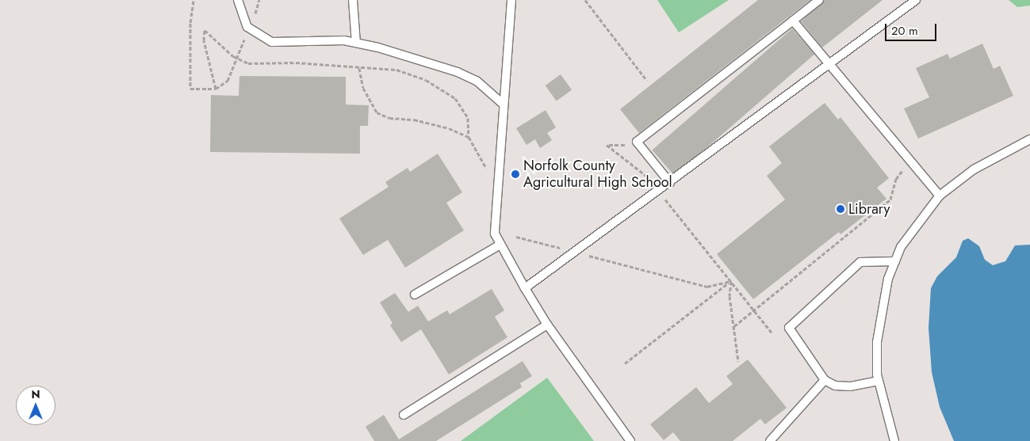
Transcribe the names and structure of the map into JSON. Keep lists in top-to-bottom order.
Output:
{
  "places": ["Norfolk County Agricultural High School", "Library"],
  "scale_bar": "20 m",
  "north": "top"
}
